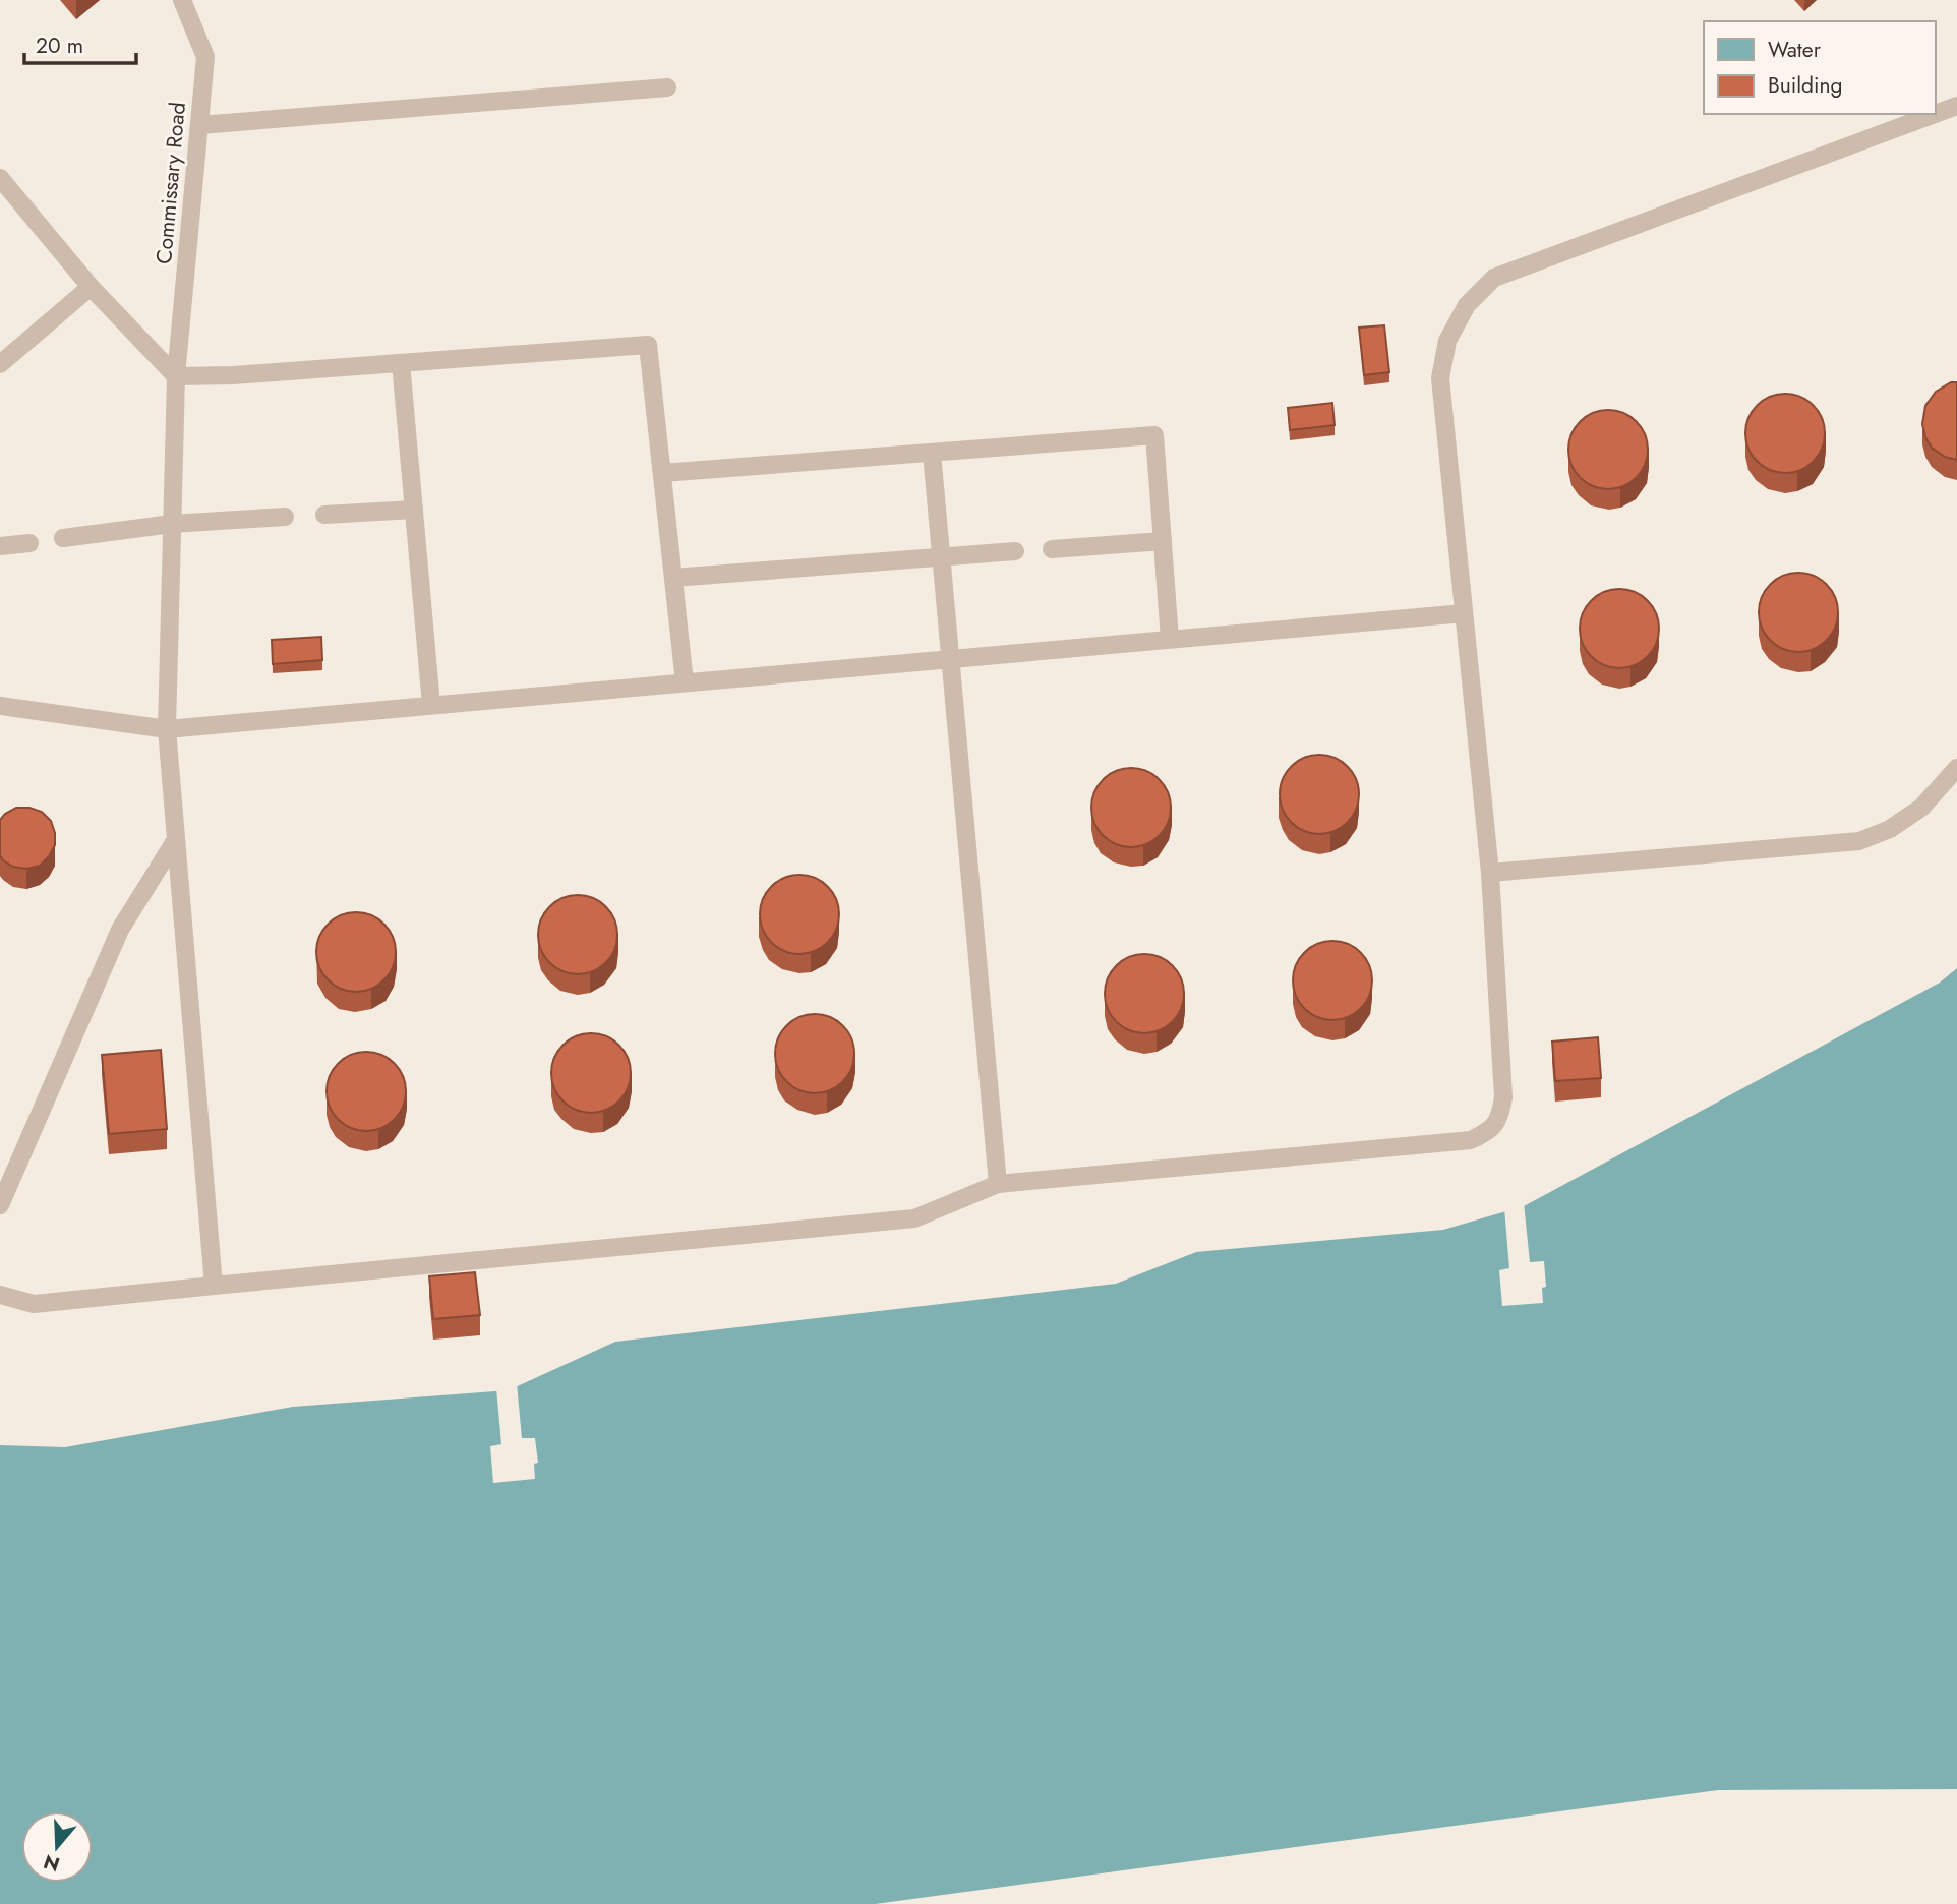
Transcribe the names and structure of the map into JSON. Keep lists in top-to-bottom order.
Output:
{
  "streets": {
    "lane": ["Commissary Road"]
  },
  "legend": ["Water", "Building"],
  "scale_bar": "20 m",
  "north": "bottom"
}
